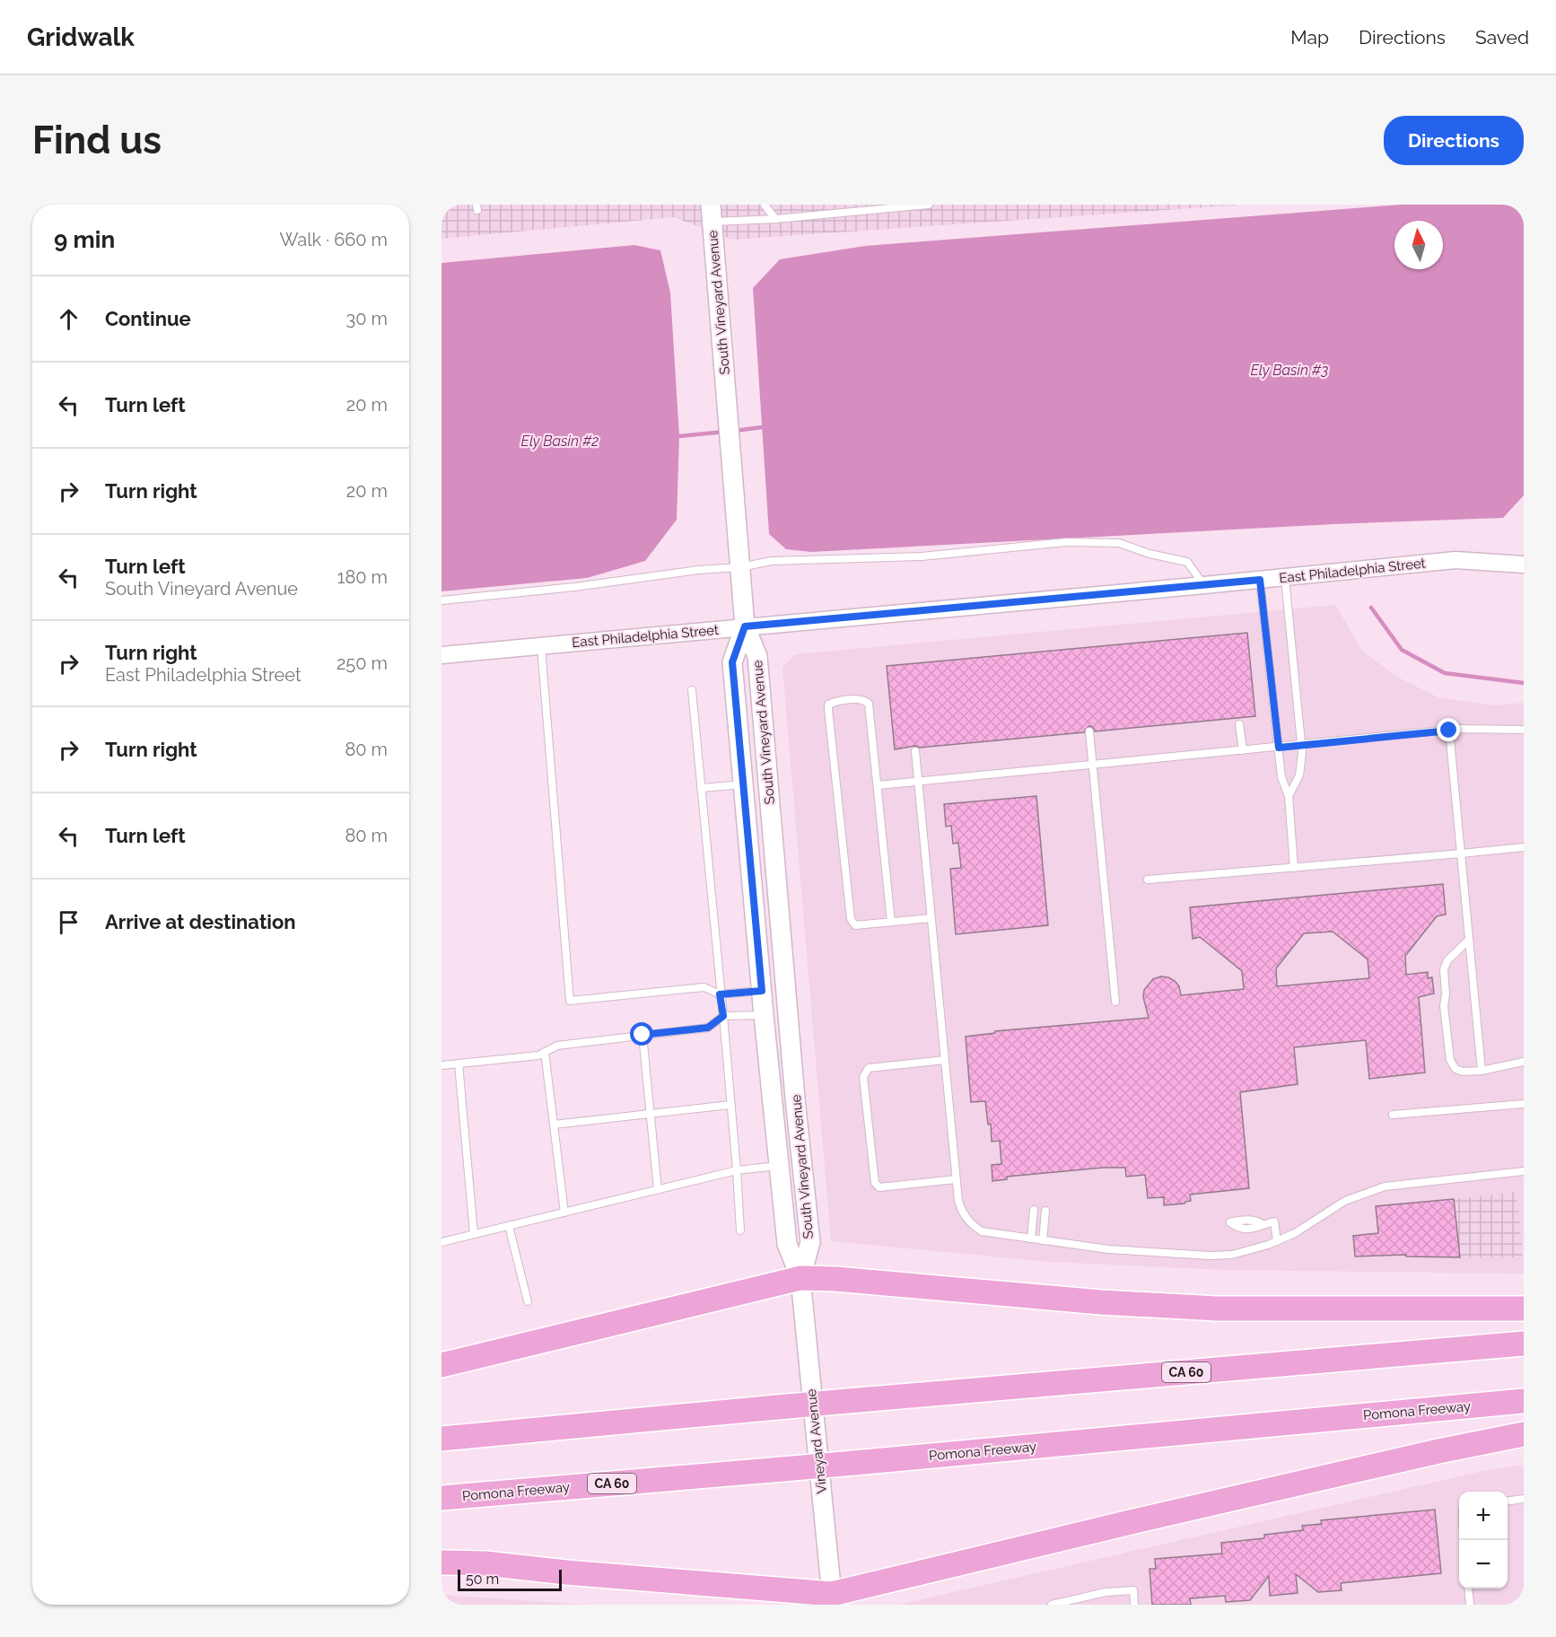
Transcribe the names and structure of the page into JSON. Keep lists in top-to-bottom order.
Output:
{
  "streets": {
    "highway": ["CA 60", "Pomona Freeway"],
    "main road": ["South Vineyard Avenue", "Vineyard Avenue"],
    "street": ["East Philadelphia Street"]
  },
  "crossings": [
    ["South Vineyard Avenue", "East Philadelphia Street"],
    ["South Vineyard Avenue", "Vineyard Avenue"]
  ],
  "water": ["Ely Basin #3", "Ely Basin #2"],
  "scale_bar": "50 m",
  "north": "top",
  "page": {
    "header": "Gridwalk",
    "nav": ["Map", "Directions", "Saved"],
    "buttons": "Directions",
    "title": "Find us",
    "heading": ["9 min", "Walk · 660 m"],
    "list": [
      ["Continue", "30 m"],
      ["Turn left", "20 m"],
      ["Turn right", "20 m"],
      ["Turn left", "South Vineyard Avenue", "180 m"],
      ["Turn right", "East Philadelphia Street", "250 m"],
      ["Turn right", "80 m"],
      ["Turn left", "80 m"],
      "Arrive at destination"
    ],
    "map_buttons": ["+", "−"],
    "scale": "50 m"
  }
}
